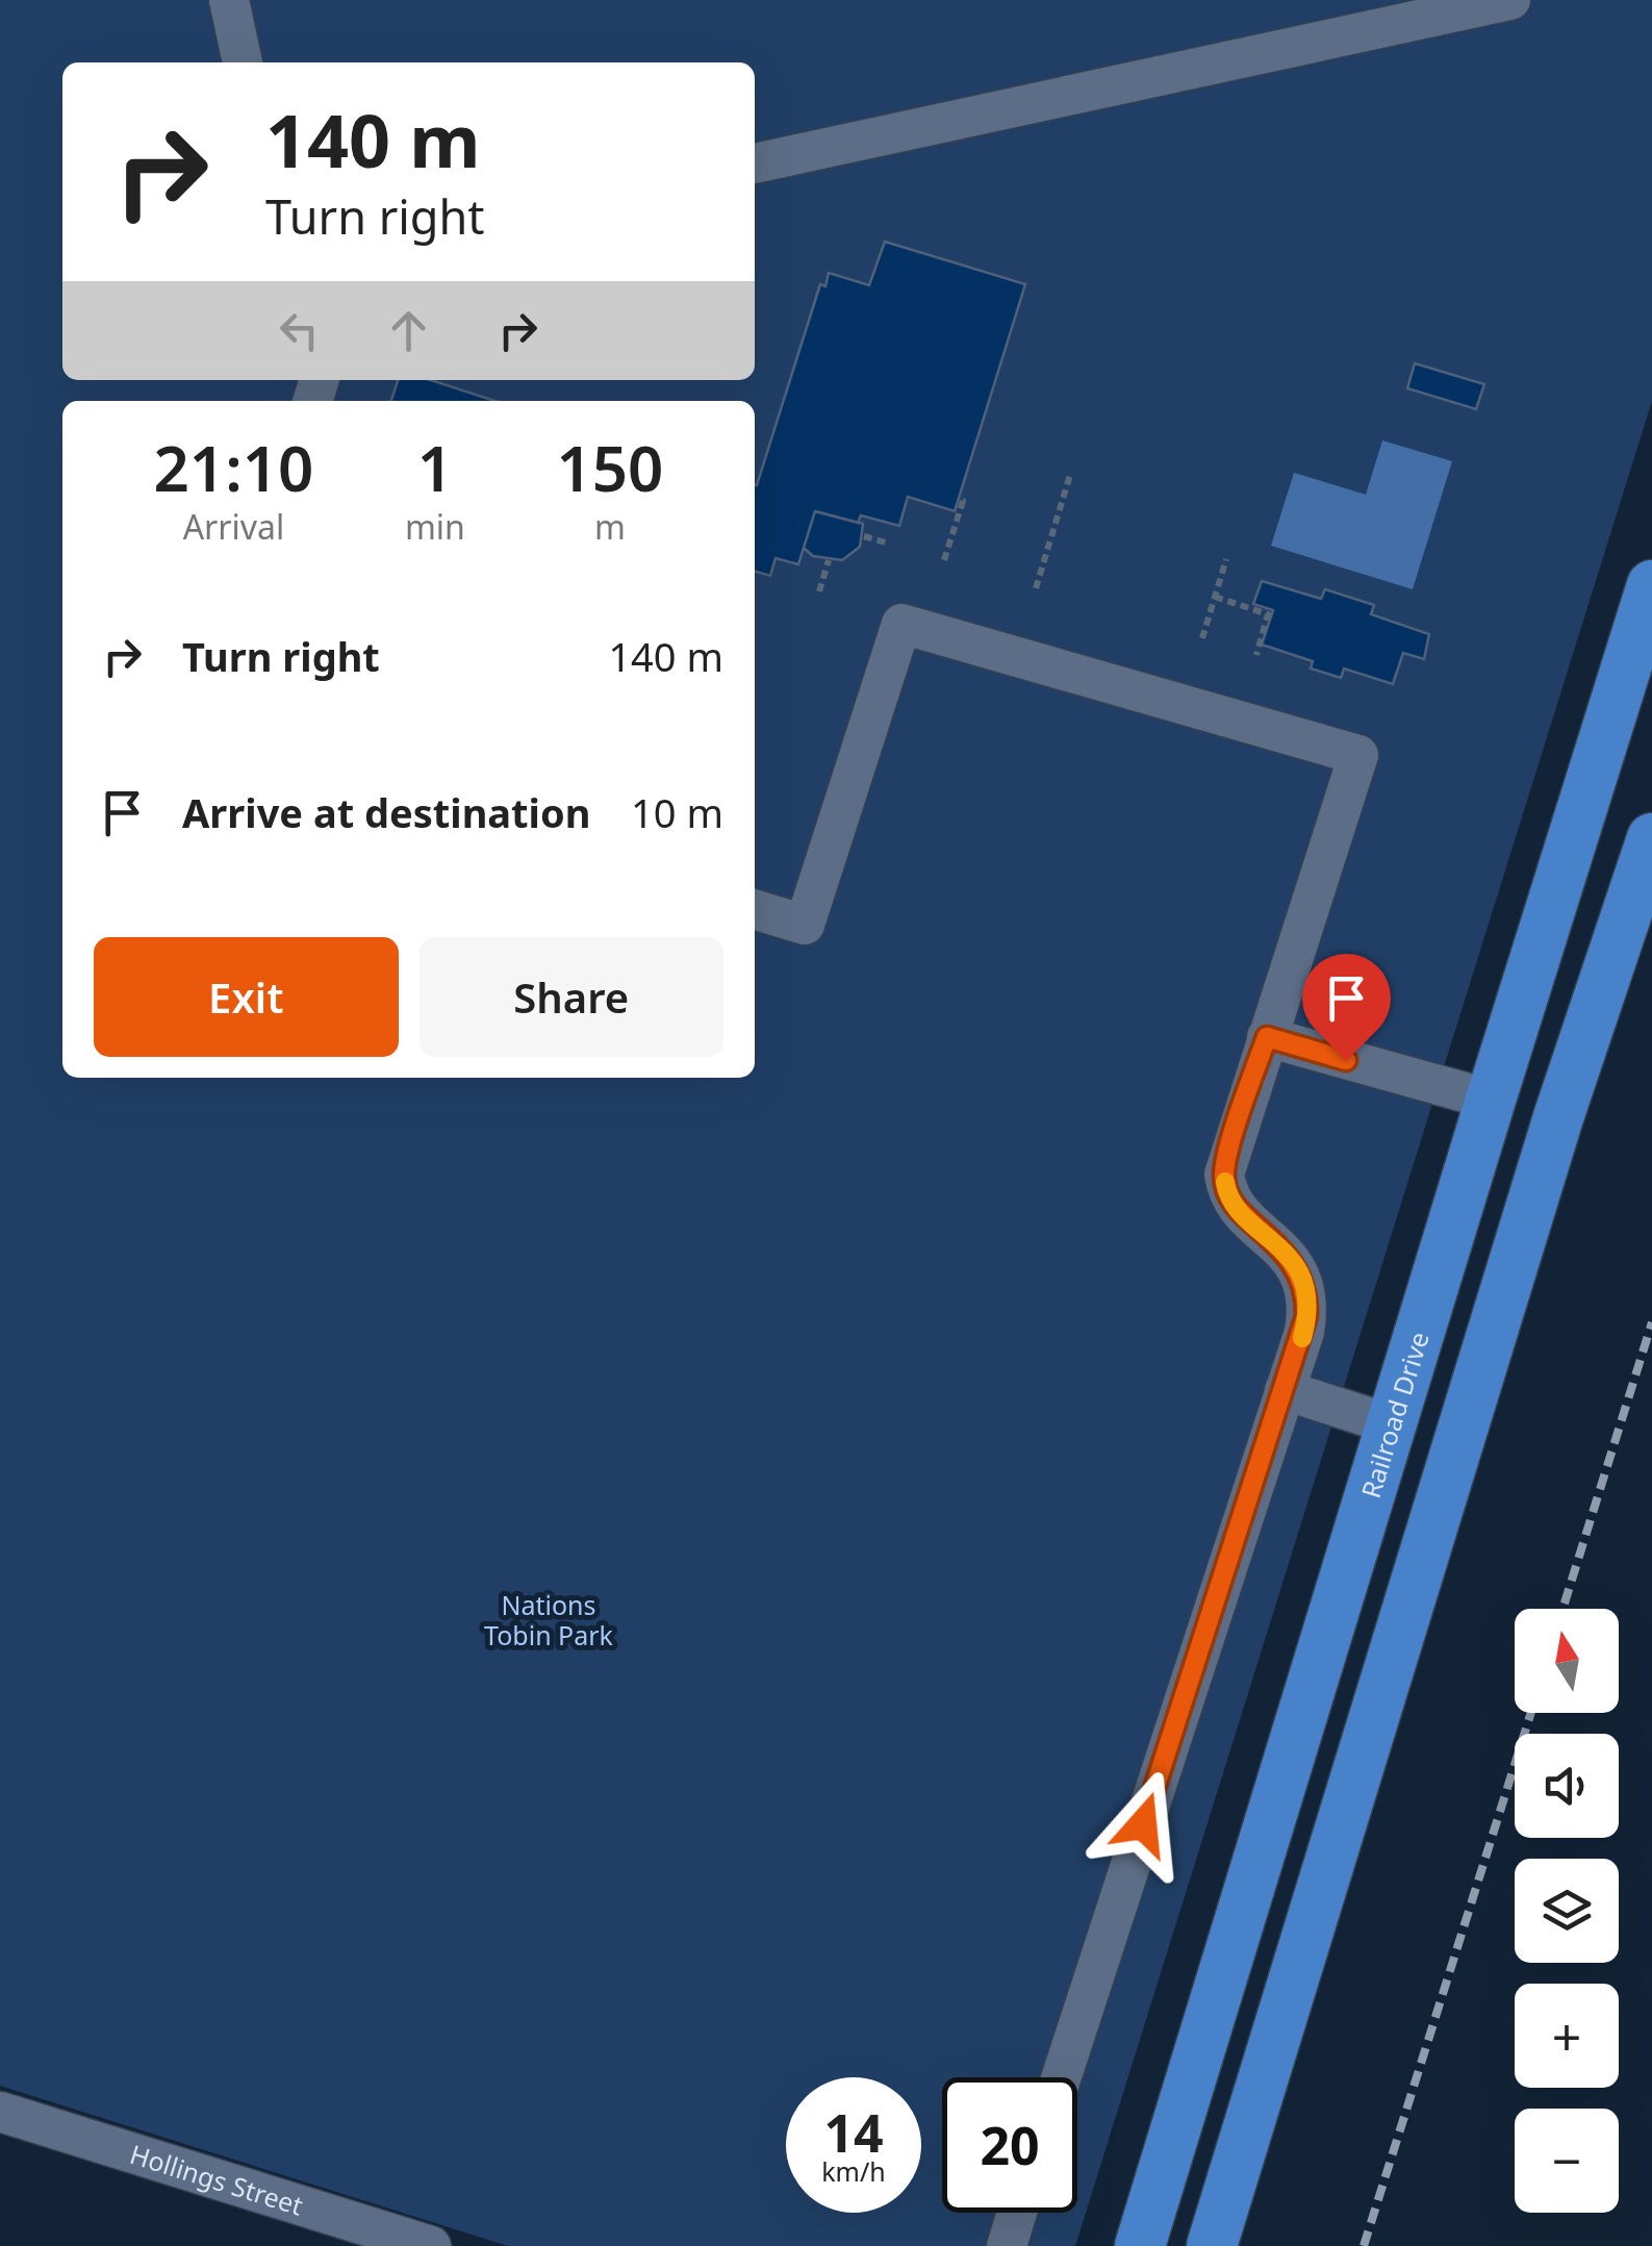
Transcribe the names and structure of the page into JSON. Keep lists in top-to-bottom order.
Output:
{
  "streets": {
    "main road": ["Railroad Drive"],
    "street": ["Hollings Street"]
  },
  "parks": ["Nations Tobin Park"],
  "north": "top",
  "page": {
    "turn": ["140 m", "Turn right"],
    "eta": [
      "21:10",
      "Arrival",
      "1",
      "min",
      "150",
      "m"
    ],
    "list": [
      {
        "name": "Turn right",
        "value": "140 m"
      },
      {
        "name": "Arrive at destination",
        "value": "10 m"
      }
    ],
    "buttons": ["Exit", "Share"],
    "map_buttons": ["+", "−"],
    "speed": "14 km/h",
    "limit": "20"
  }
}
